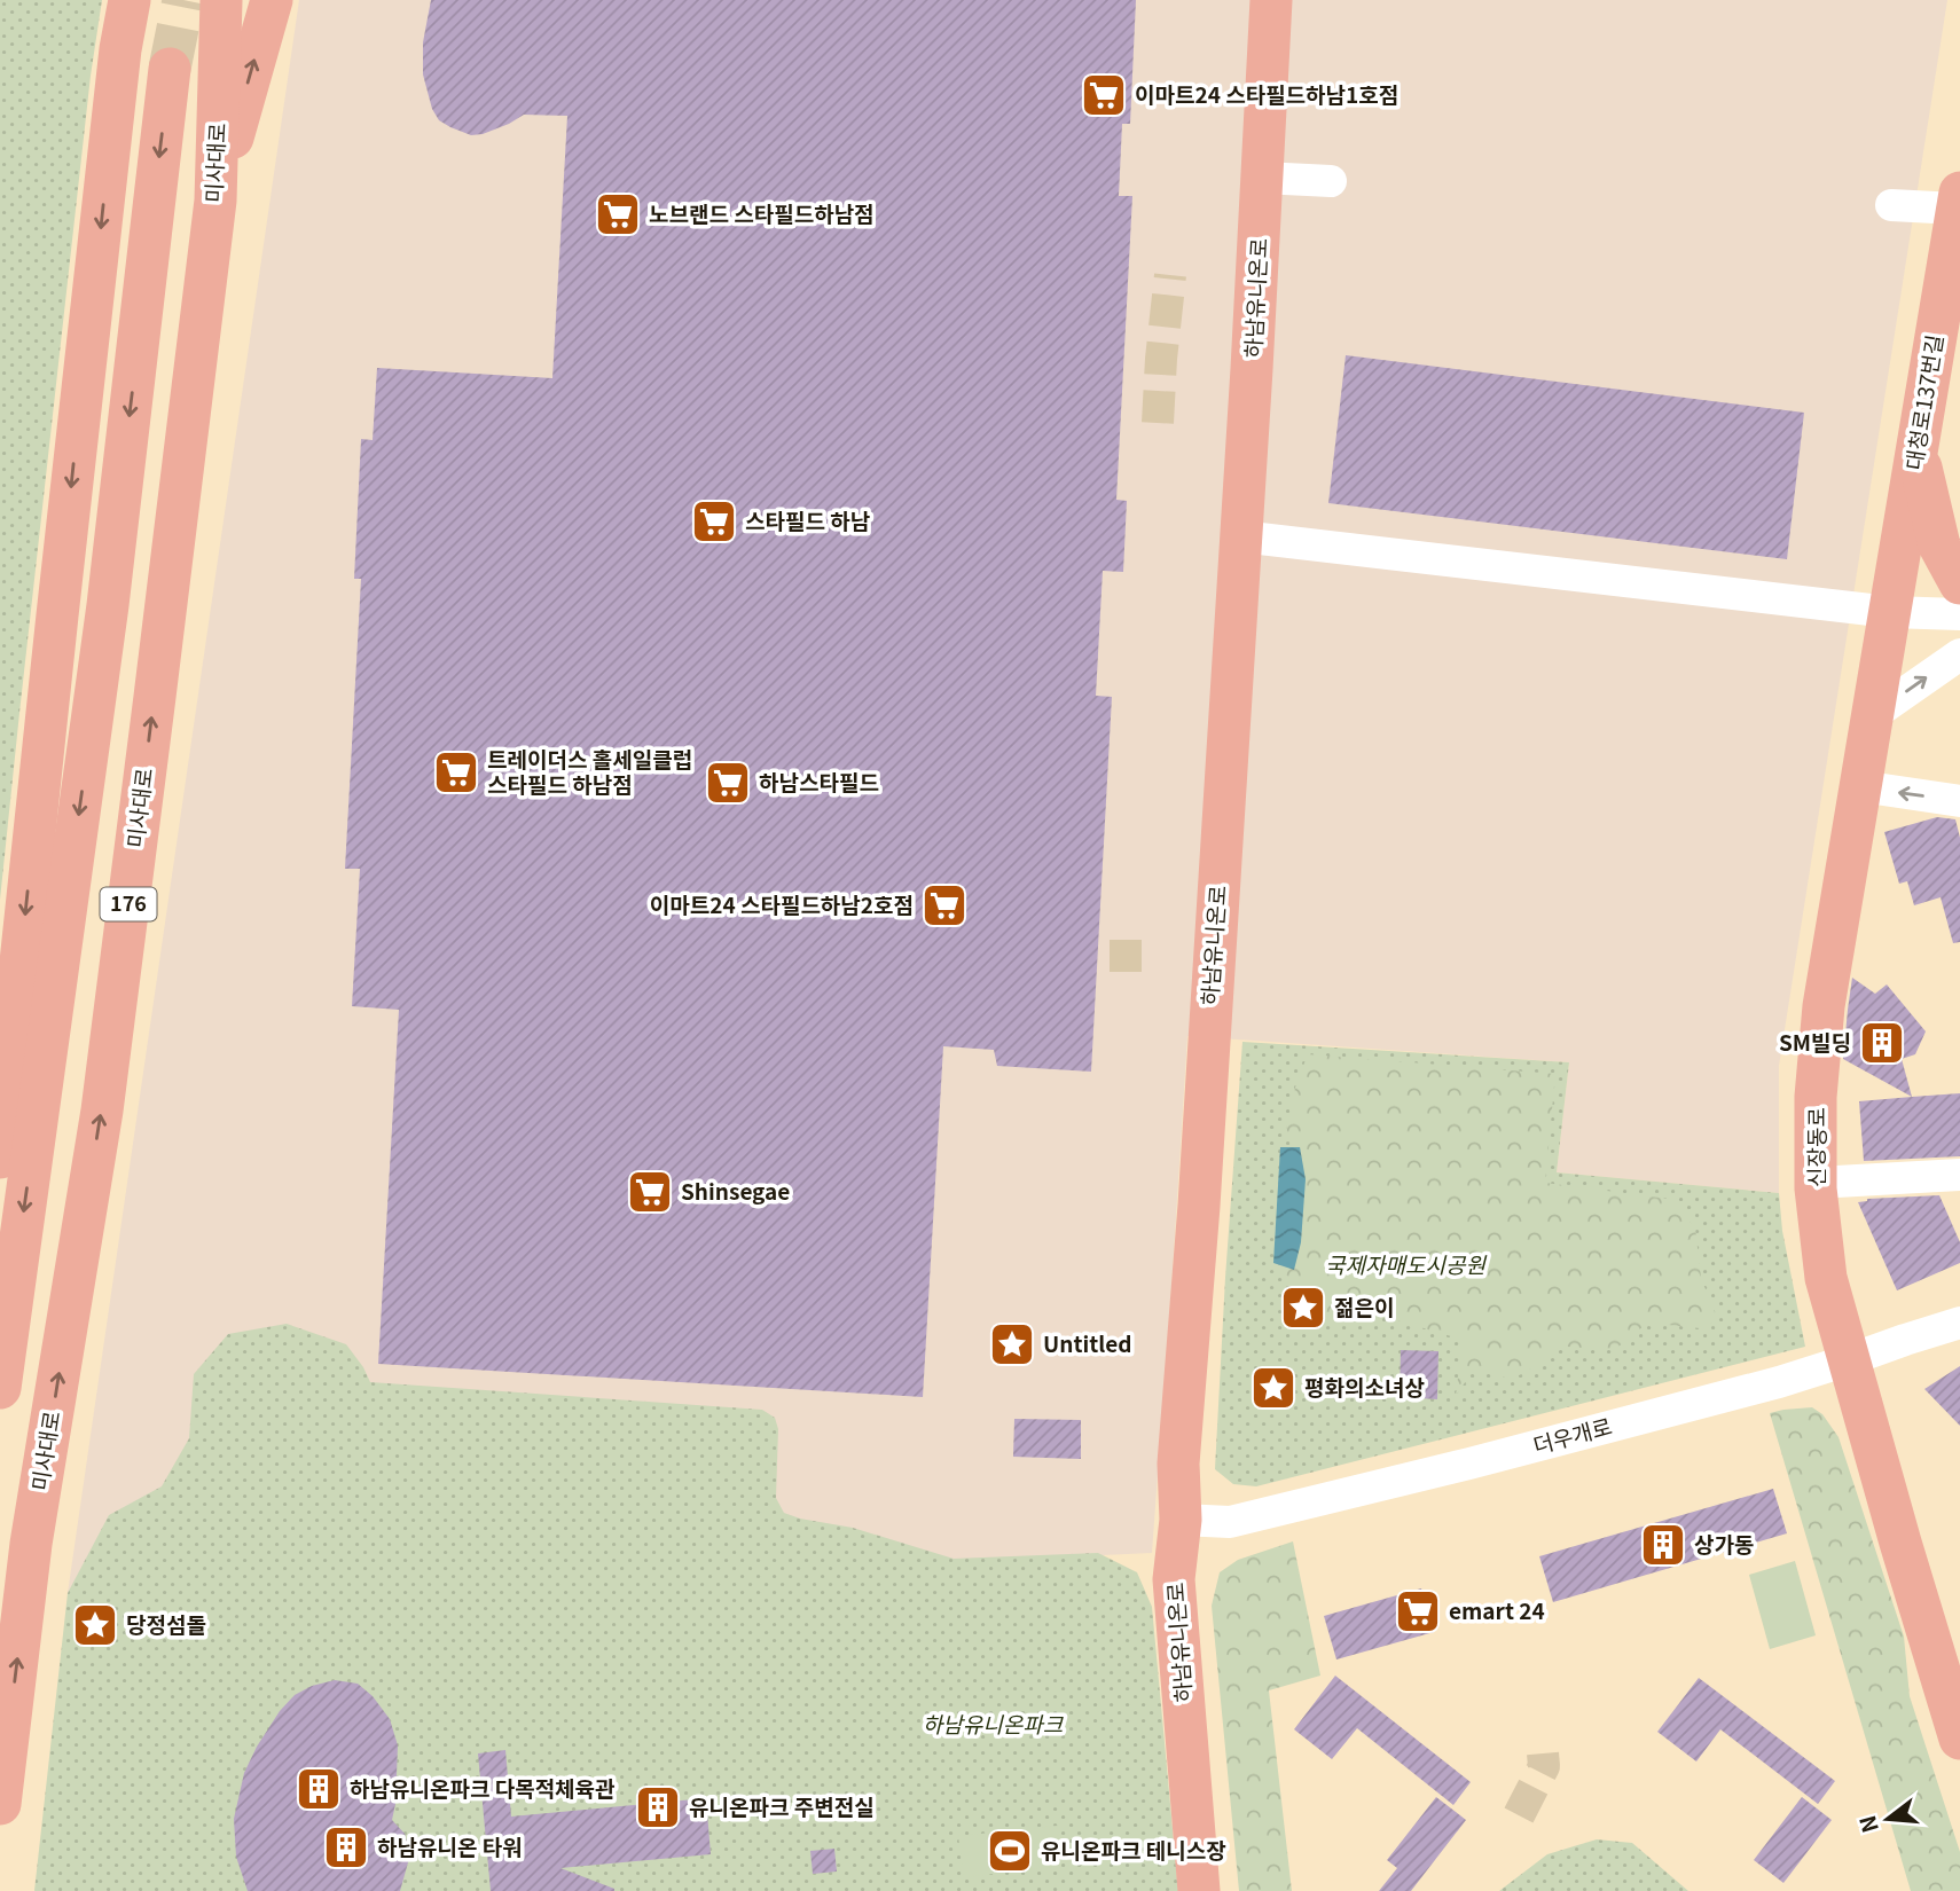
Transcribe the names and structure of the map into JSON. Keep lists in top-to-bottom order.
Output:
{
  "streets": {
    "main road": [
      "미사대로",
      "하남유니온로",
      "대청로137번길",
      "176",
      "신장동로"
    ],
    "street": ["더우개로"]
  },
  "crossings": [
    ["하남유니온로", "더우개로"],
    ["대청로137번길", "신장동로"],
    ["신장동로", "더우개로"]
  ],
  "parks": ["국제자매도시공원", "하남유니온파크"],
  "places": {
    "supermarket": [
      "이마트24 스타필드하남1호점",
      "노브랜드 스타필드하남점",
      "스타필드 하남",
      "트레이더스 홀세일클럽 스타필드 하남점",
      "하남스타필드",
      "이마트24 스타필드하남2호점",
      "Shinsegae",
      "emart 24"
    ],
    "building": [
      "SM빌딩",
      "상가동",
      "하남유니온파크 다목적체육관",
      "유니온파크 주변전실",
      "하남유니온 타워"
    ],
    "place": [
      "젊은이",
      "Untitled",
      "평화의소녀상",
      "당정섬돌"
    ],
    "sports": ["유니온파크 테니스장"]
  },
  "north": "left"
}
